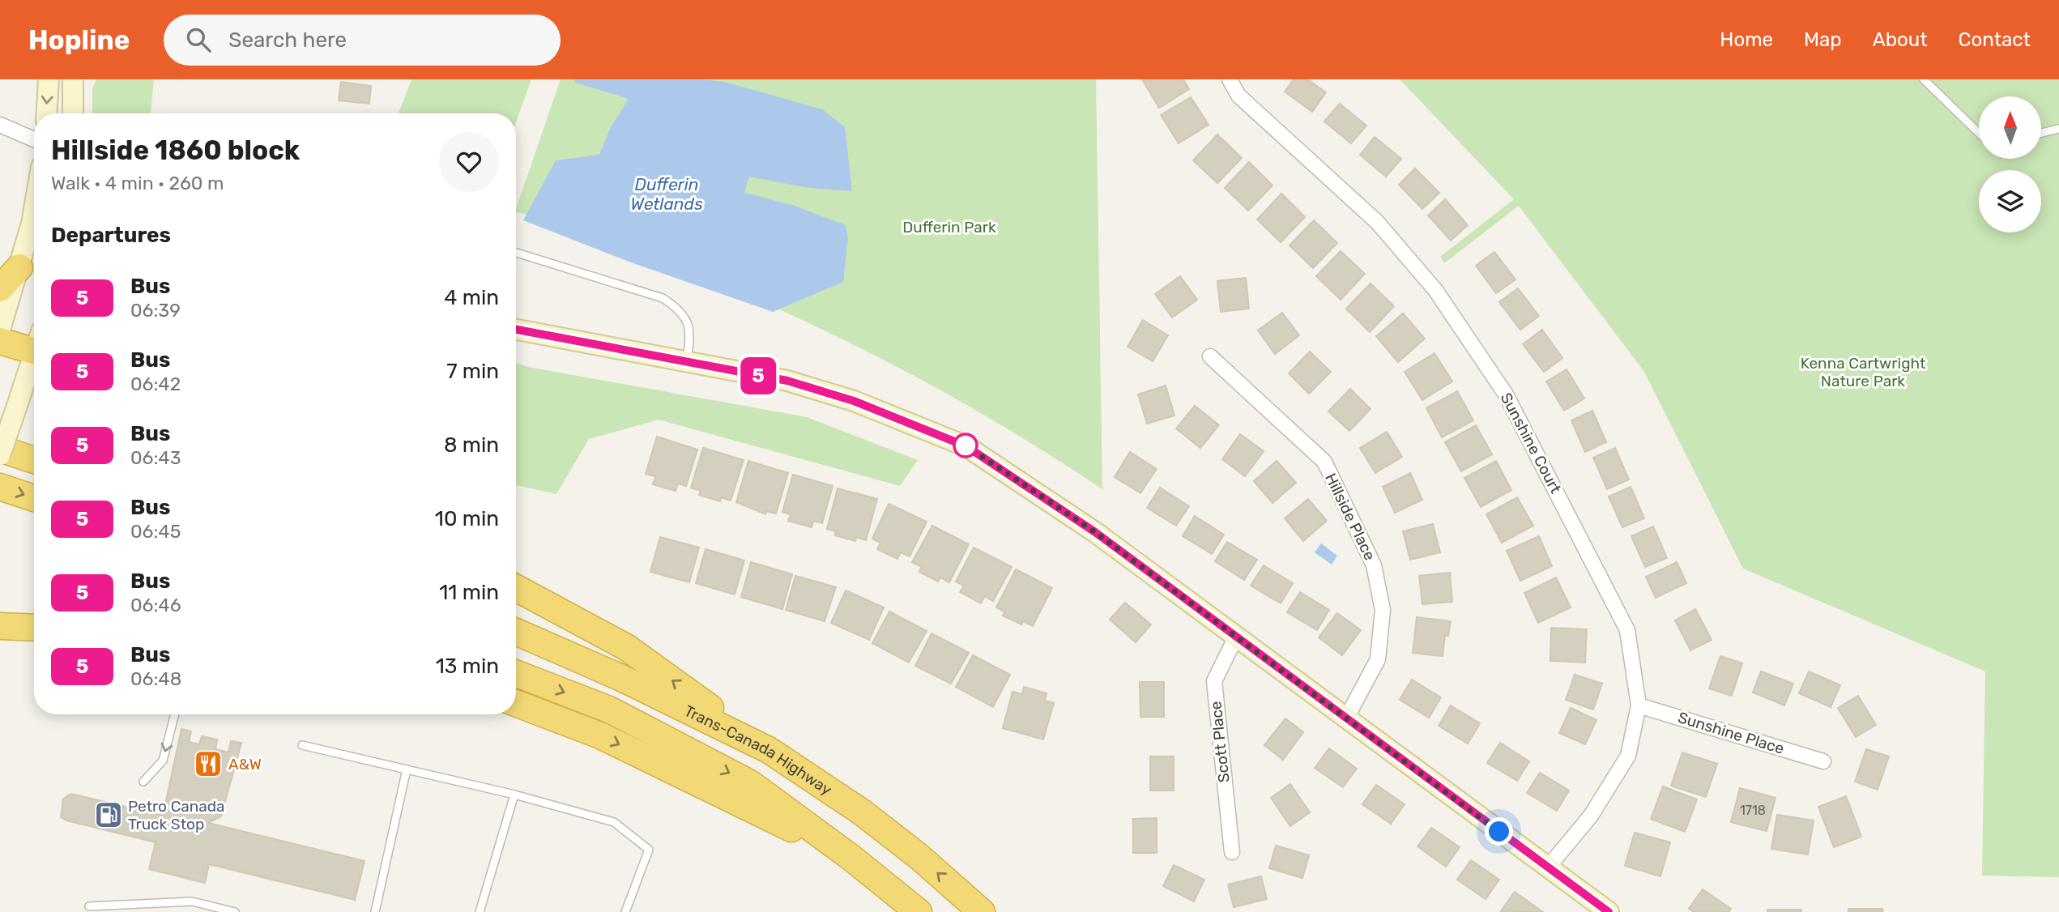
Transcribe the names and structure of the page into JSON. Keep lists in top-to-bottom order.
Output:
{
  "streets": {
    "highway": ["Trans-Canada Highway"],
    "street": [
      "Sunshine Court",
      "Hillside Place",
      "Sunshine Place",
      "Scott Place"
    ]
  },
  "crossings": [
    ["Sunshine Court", "Sunshine Place"]
  ],
  "water": ["Dufferin Wetlands"],
  "parks": ["Dufferin Park", "Kenna Cartwright Nature Park"],
  "places": {
    "restaurant": ["A&W"],
    "fuel station": ["Petro Canada Truck Stop"]
  },
  "lines": ["bus line 5"],
  "house_numbers": ["1718"],
  "north": "top",
  "page": {
    "header": "Hopline",
    "search": "Search here",
    "nav": [
      "Home",
      "Map",
      "About",
      "Contact"
    ],
    "on_map": "5",
    "heading": [
      ["Hillside 1860 block", "Walk · 4 min · 260 m"],
      "Departures"
    ],
    "list": [
      {
        "mark": "5",
        "name": "Bus",
        "note": "06:39",
        "value": "4 min"
      },
      {
        "mark": "5",
        "name": "Bus",
        "note": "06:42",
        "value": "7 min"
      },
      {
        "mark": "5",
        "name": "Bus",
        "note": "06:43",
        "value": "8 min"
      },
      {
        "mark": "5",
        "name": "Bus",
        "note": "06:45",
        "value": "10 min"
      },
      {
        "mark": "5",
        "name": "Bus",
        "note": "06:46",
        "value": "11 min"
      },
      {
        "mark": "5",
        "name": "Bus",
        "note": "06:48",
        "value": "13 min"
      }
    ]
  }
}
